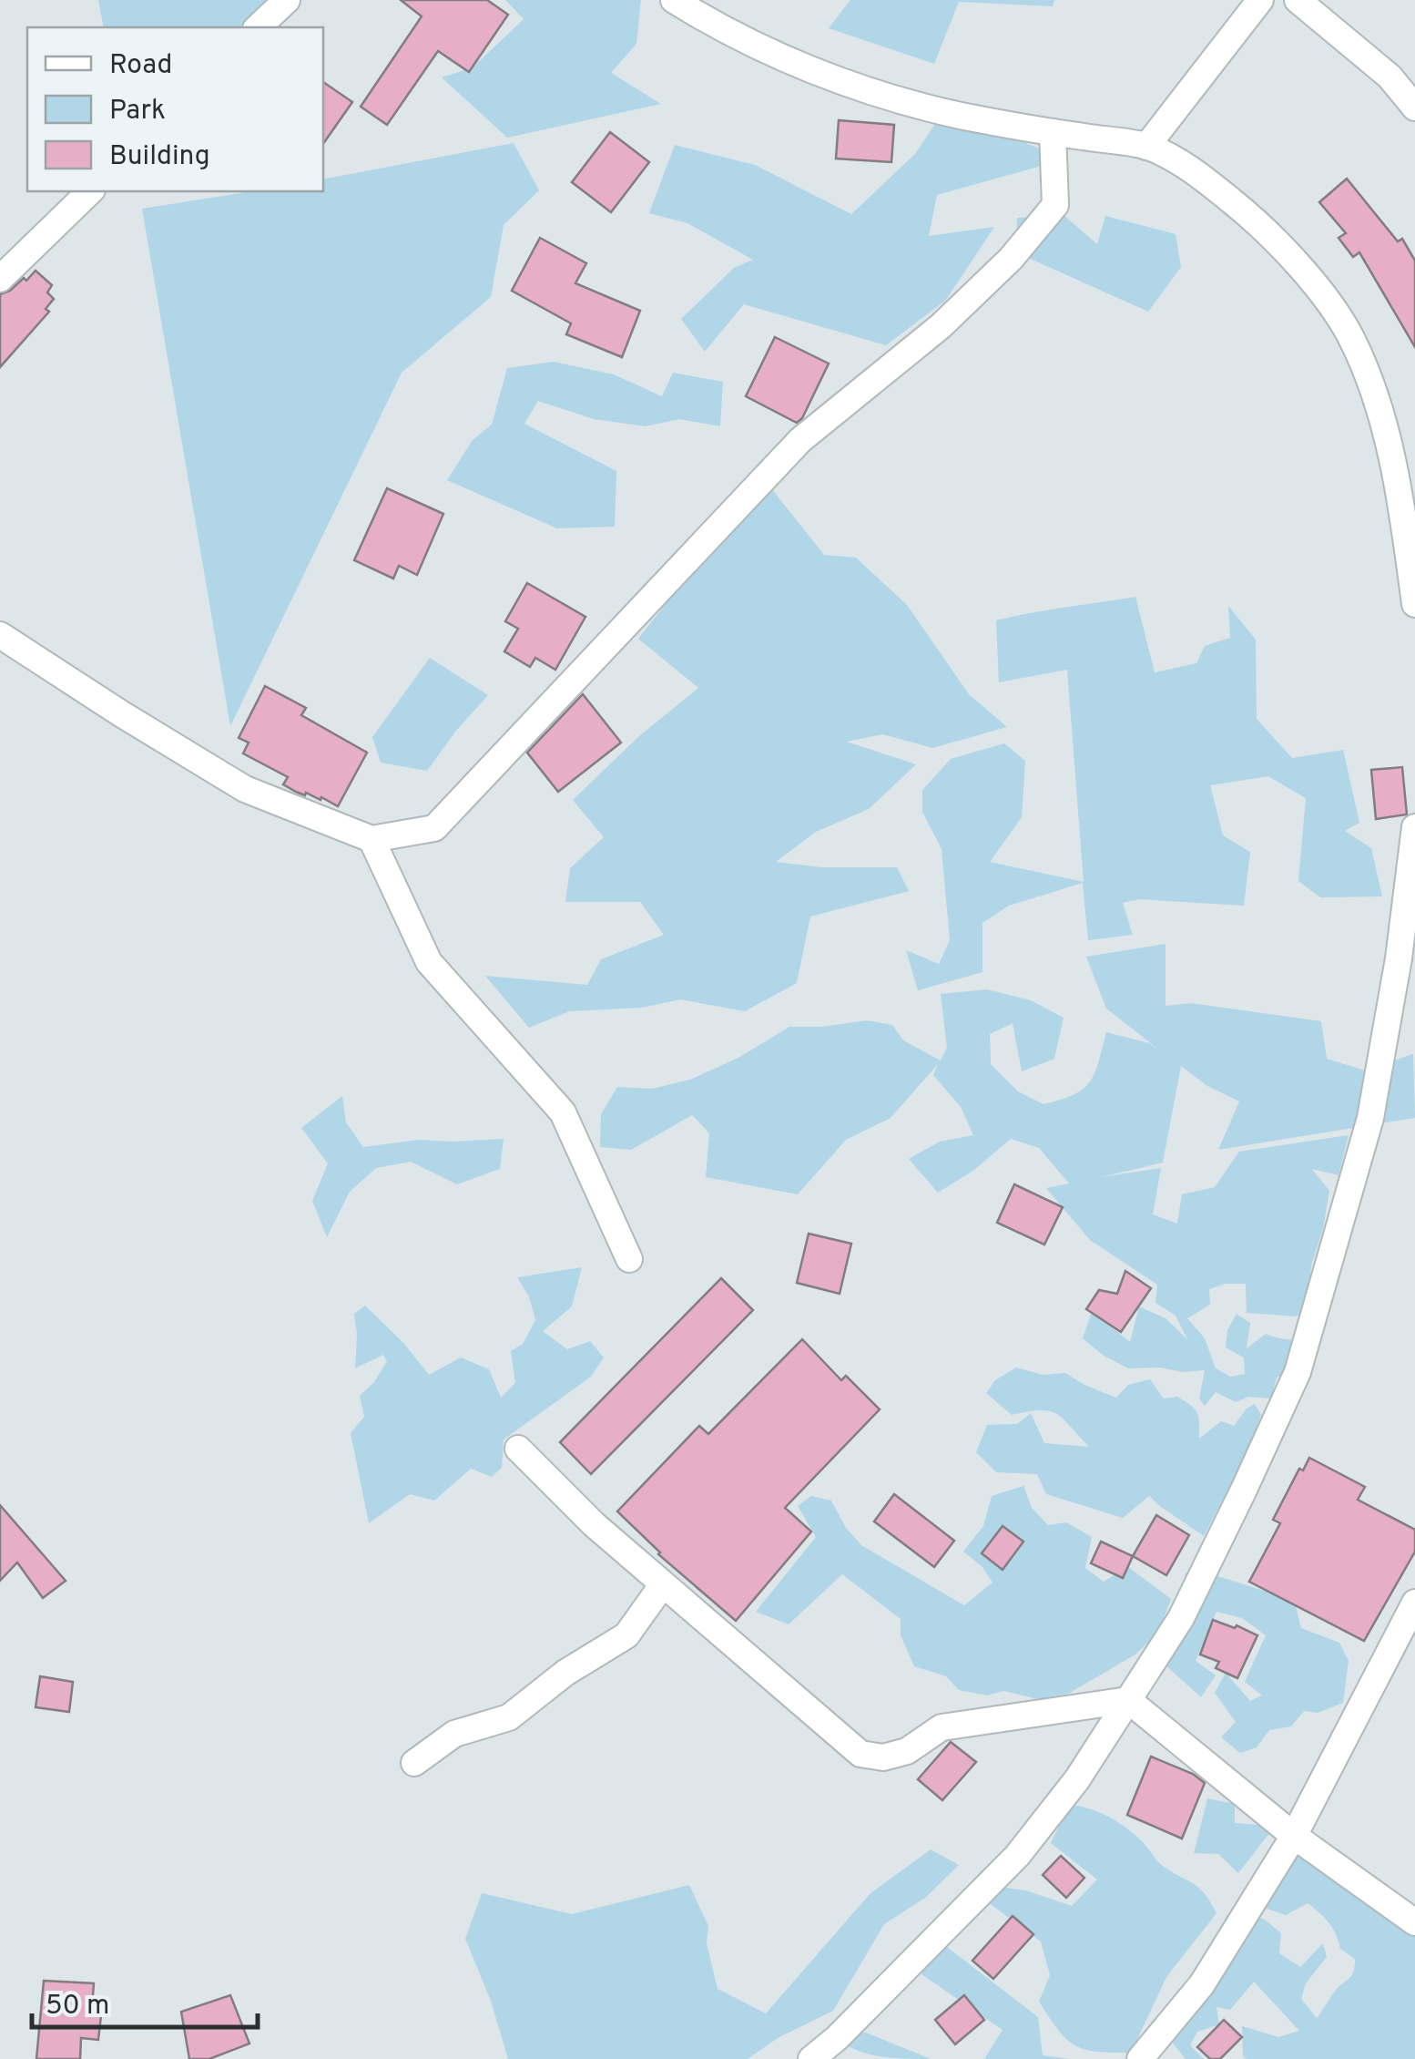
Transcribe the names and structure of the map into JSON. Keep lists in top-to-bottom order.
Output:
{
  "legend": ["Road", "Park", "Building"],
  "scale_bar": "50 m"
}
